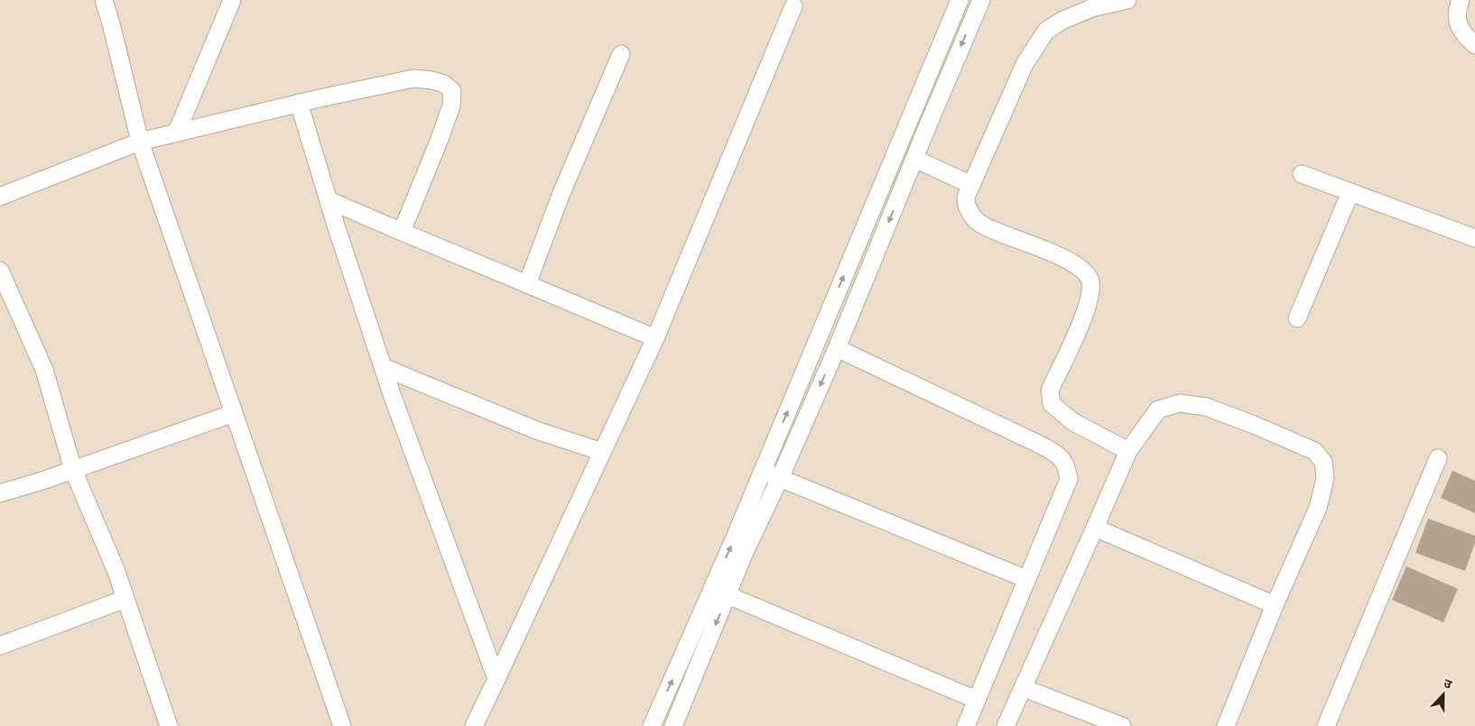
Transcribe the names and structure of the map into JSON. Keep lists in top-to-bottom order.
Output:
{
  "north": "top"
}
